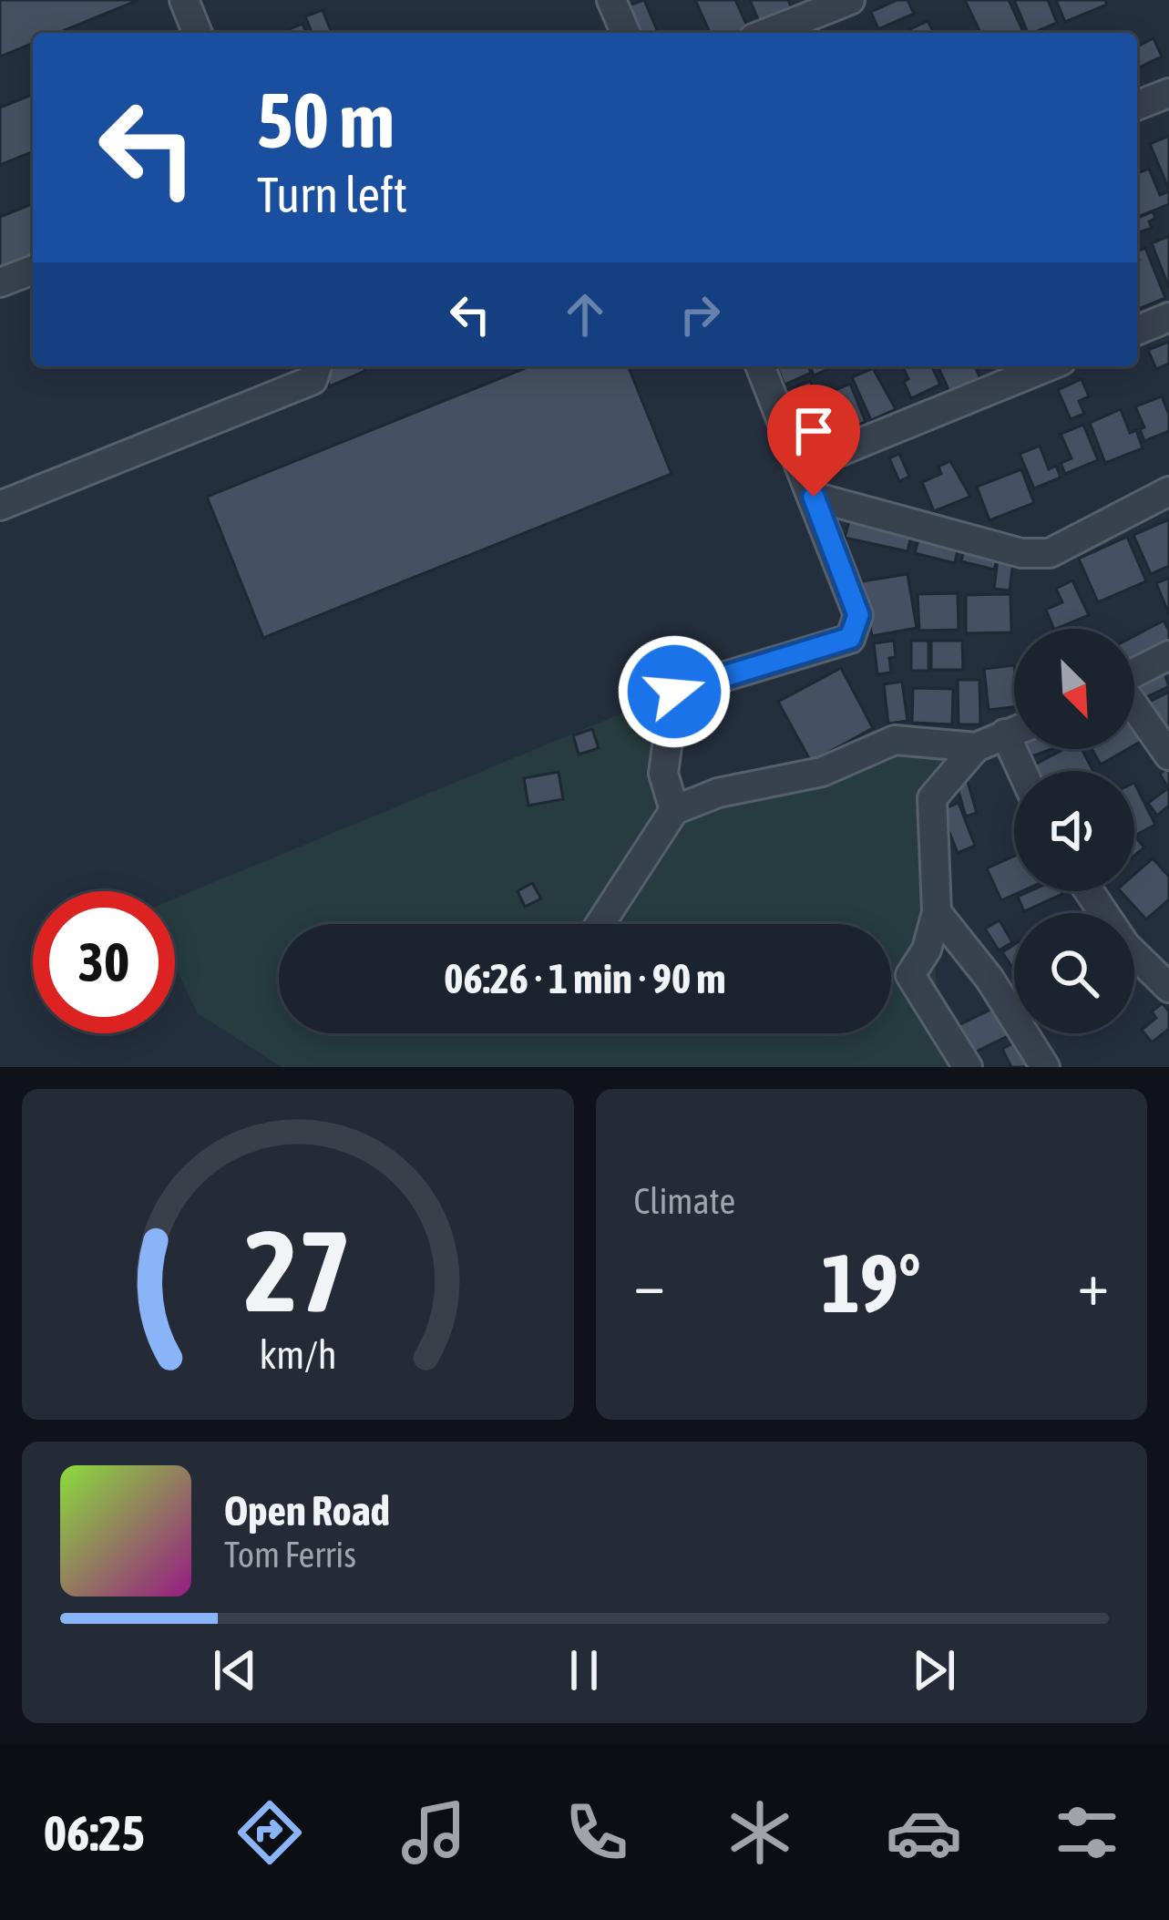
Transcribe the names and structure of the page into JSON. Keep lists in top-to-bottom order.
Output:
{
  "north": "bottom right",
  "page": {
    "turn": ["50 m", "Turn left"],
    "limit": "30",
    "trip": "06:26 · 1 min · 90 m",
    "tile": "Climate",
    "heat": ["−", "19°", "+"],
    "song": ["Open Road", "Tom Ferris"],
    "tabs": "06:25",
    "gauge": ["27", "km/h"]
  }
}
